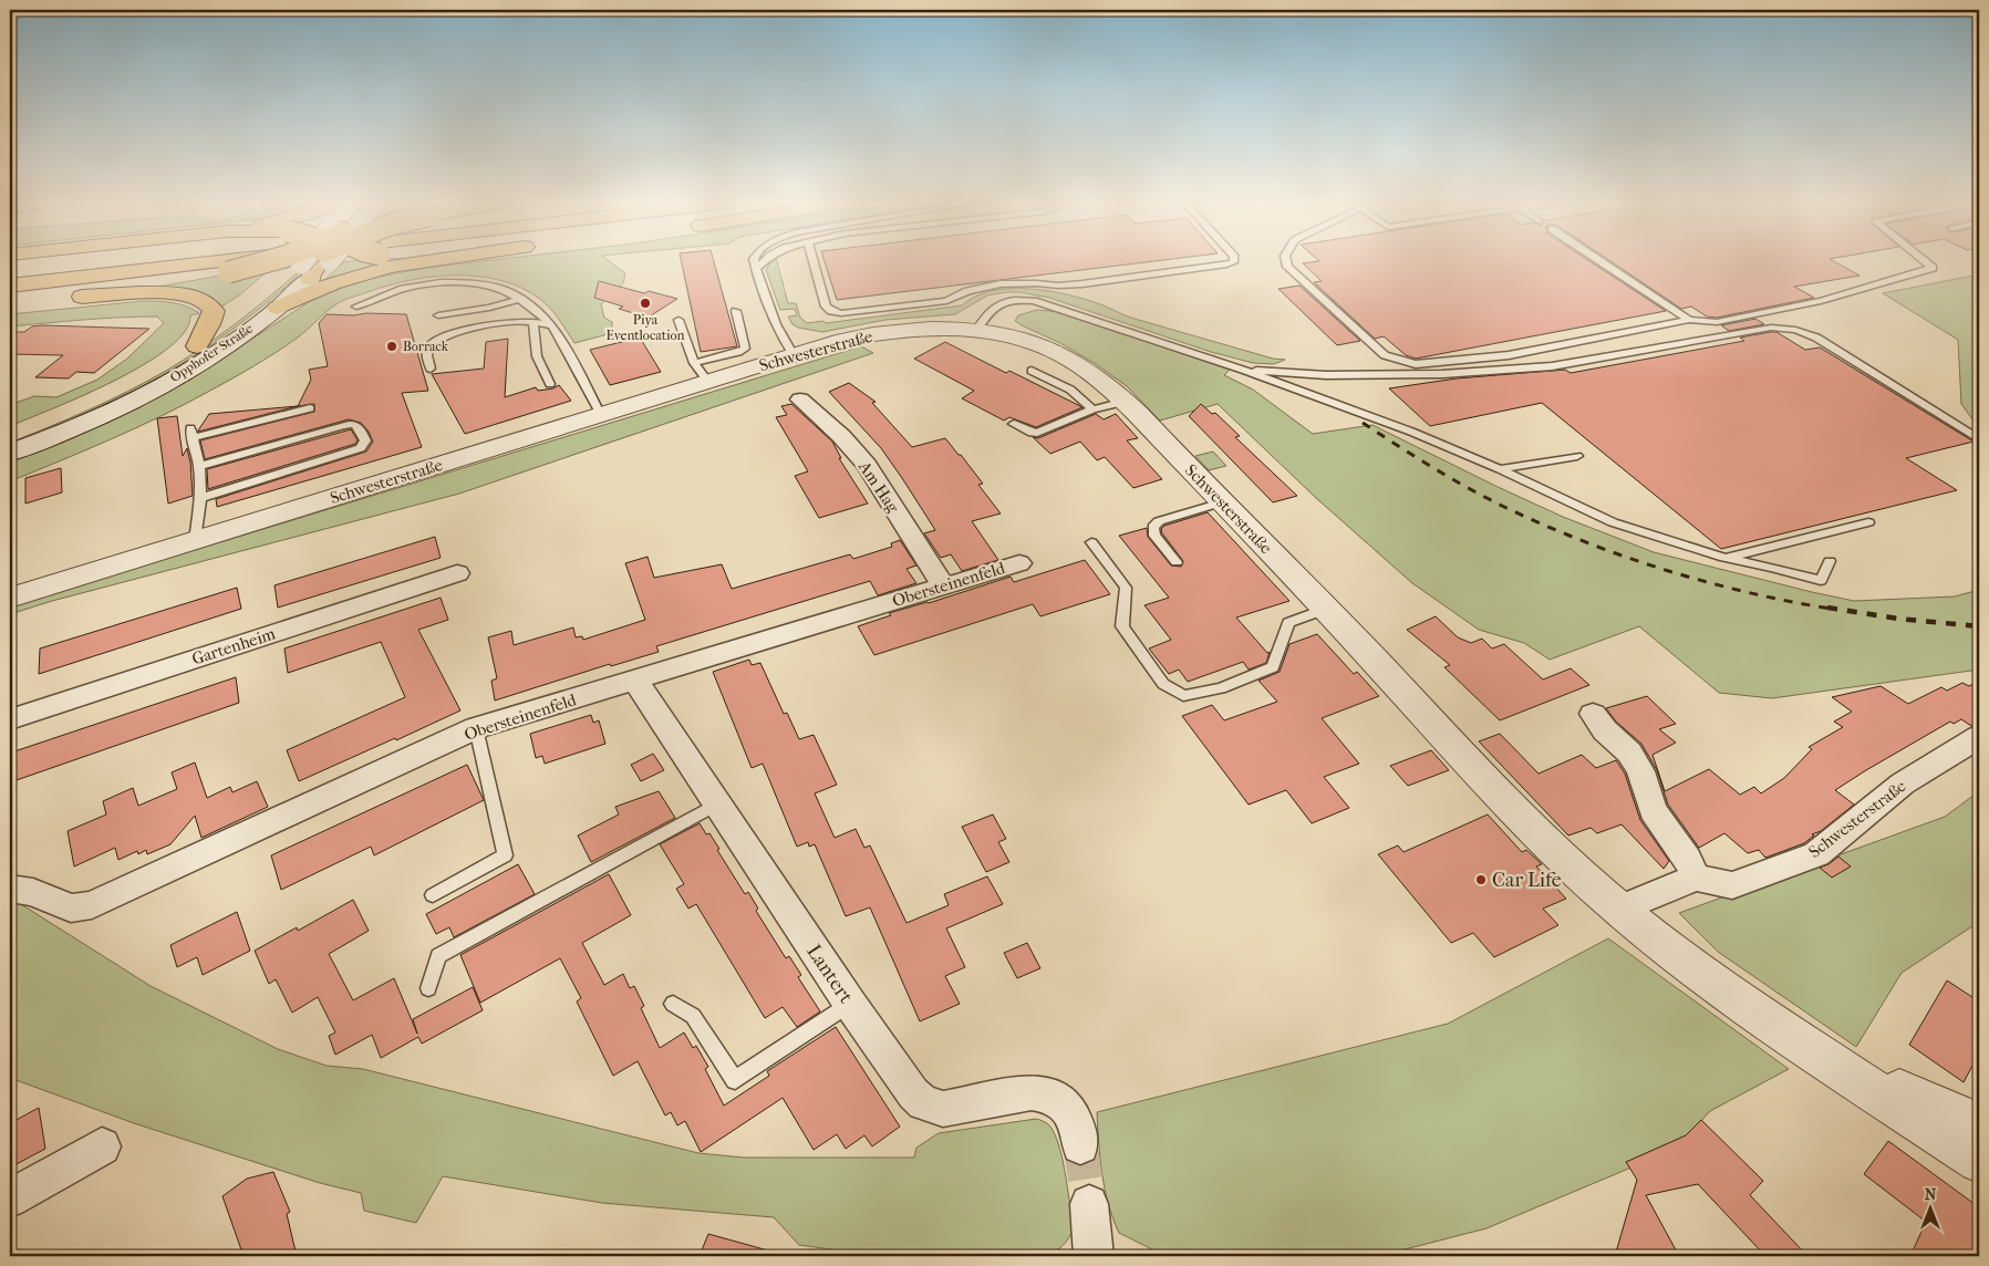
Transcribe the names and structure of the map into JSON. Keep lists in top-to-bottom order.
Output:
{
  "streets": {
    "street": [
      "Schwesterstraße",
      "Opphofer Straße",
      "Am Hag",
      "Obersteinenfeld",
      "Gartenheim",
      "Lantert"
    ]
  },
  "crossings": [
    ["Am Hag", "Obersteinenfeld"],
    ["Obersteinenfeld", "Lantert"]
  ],
  "places": ["Piya Eventlocation", "Borrack", "Car Life"],
  "north": "top"
}
